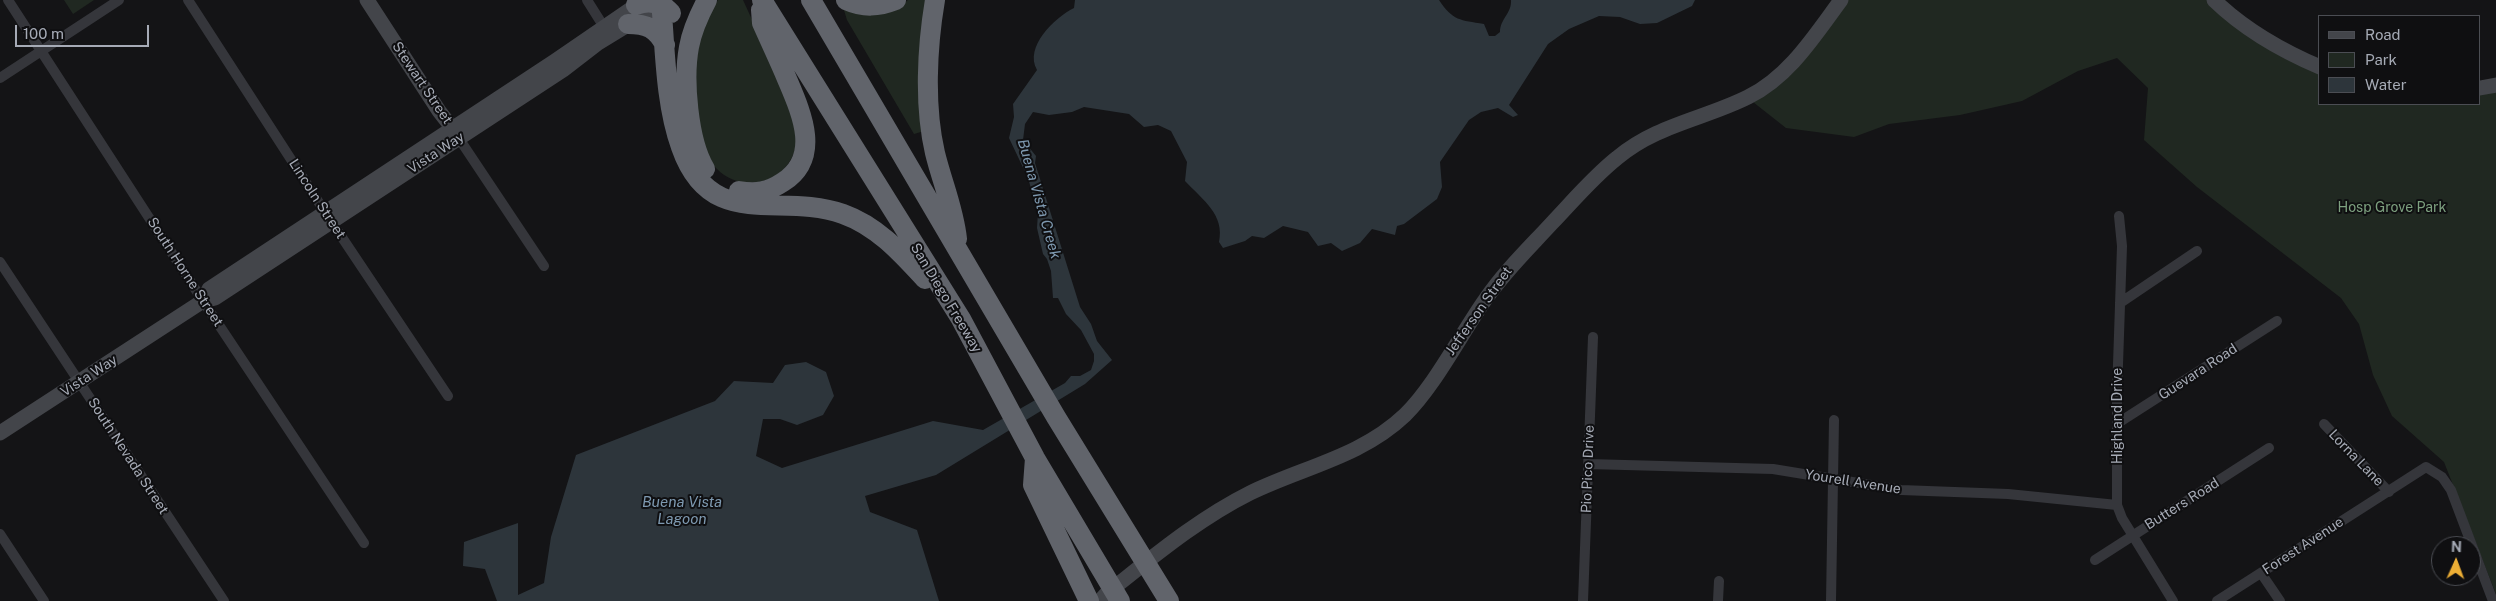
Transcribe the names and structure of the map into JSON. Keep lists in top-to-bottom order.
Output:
{
  "streets": {
    "highway": ["San Diego Freeway"],
    "main road": ["Stewart Street", "Vista Way", "Jefferson Street"],
    "street": [
      "Lincoln Street",
      "South Horne Street",
      "Guevara Road",
      "Highland Drive",
      "South Nevada Street",
      "Lorna Lane",
      "Pio Pico Drive",
      "Yourell Avenue",
      "Butters Road",
      "Forest Avenue"
    ]
  },
  "crossings": [
    ["Stewart Street", "Vista Way"],
    ["Vista Way", "Lincoln Street"],
    ["Vista Way", "South Horne Street"],
    ["Vista Way", "South Nevada Street"],
    ["Guevara Road", "Highland Drive"],
    ["Highland Drive", "Yourell Avenue"],
    ["Highland Drive", "Butters Road"],
    ["Lorna Lane", "Forest Avenue"],
    ["Pio Pico Drive", "Yourell Avenue"]
  ],
  "water": ["Buena Vista Creek", "Buena Vista Lagoon"],
  "parks": ["Hosp Grove Park"],
  "legend": ["Road", "Park", "Water"],
  "scale_bar": "100 m",
  "north": "top"
}
